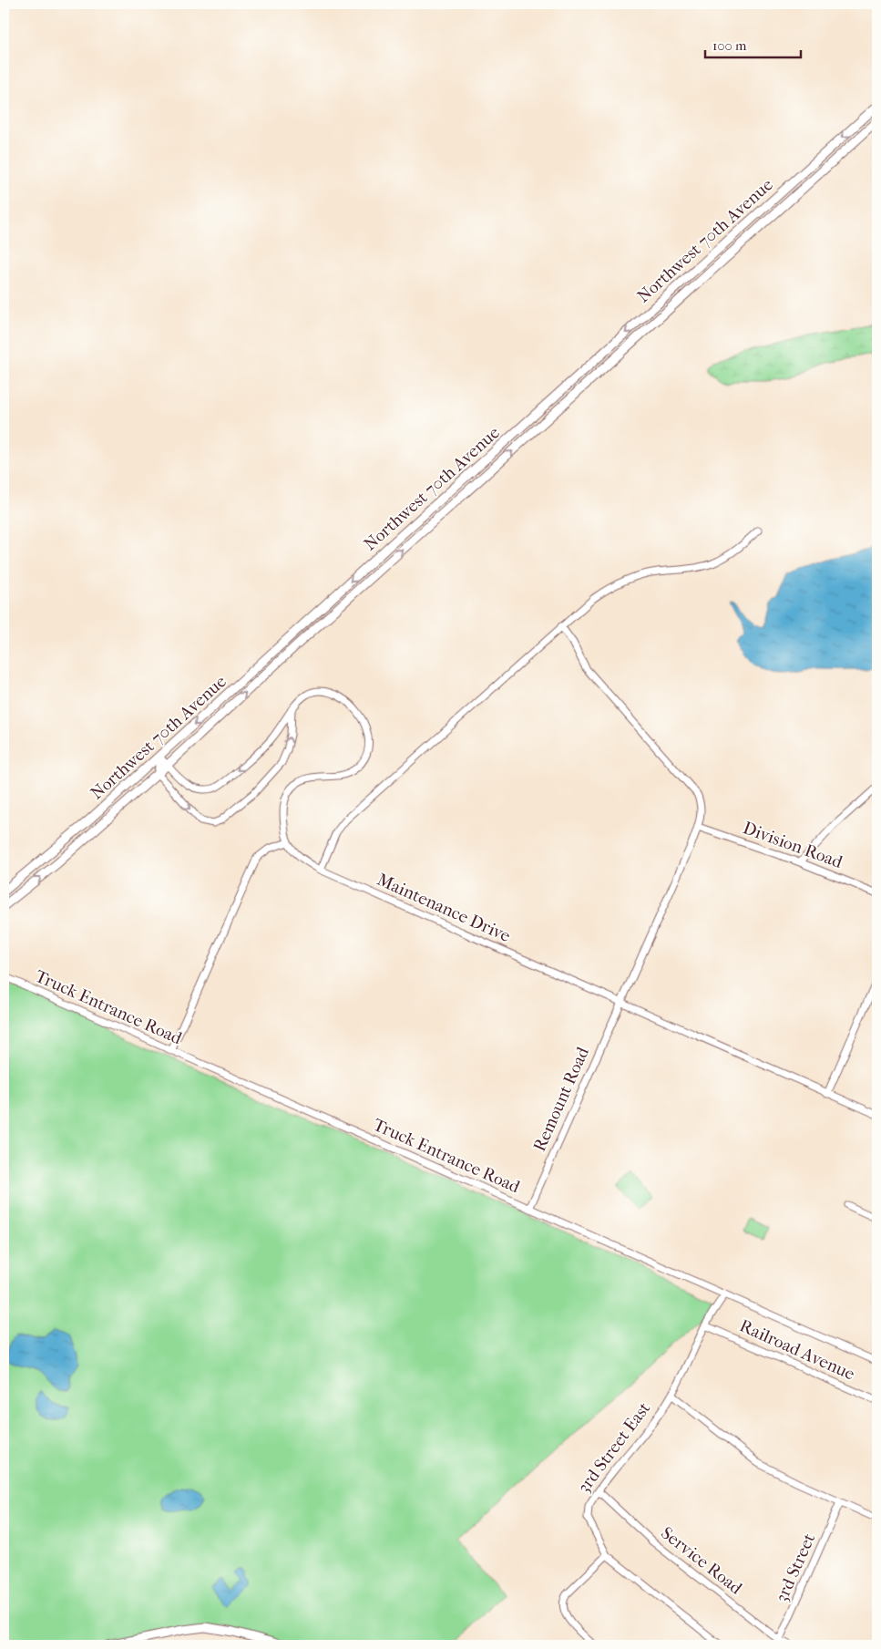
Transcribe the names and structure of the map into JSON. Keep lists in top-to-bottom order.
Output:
{
  "streets": {
    "main road": ["Northwest 70th Avenue"],
    "street": [
      "Division Road",
      "Maintenance Drive",
      "Truck Entrance Road",
      "Remount Road",
      "Railroad Avenue",
      "3rd Street East",
      "Service Road",
      "3rd Street"
    ]
  },
  "crossings": [
    ["Division Road", "Remount Road"],
    ["Maintenance Drive", "Remount Road"],
    ["Truck Entrance Road", "Remount Road"],
    ["Truck Entrance Road", "3rd Street East"],
    ["Railroad Avenue", "3rd Street East"],
    ["3rd Street East", "Service Road"],
    ["Service Road", "3rd Street"]
  ],
  "scale_bar": "100 m"
}
